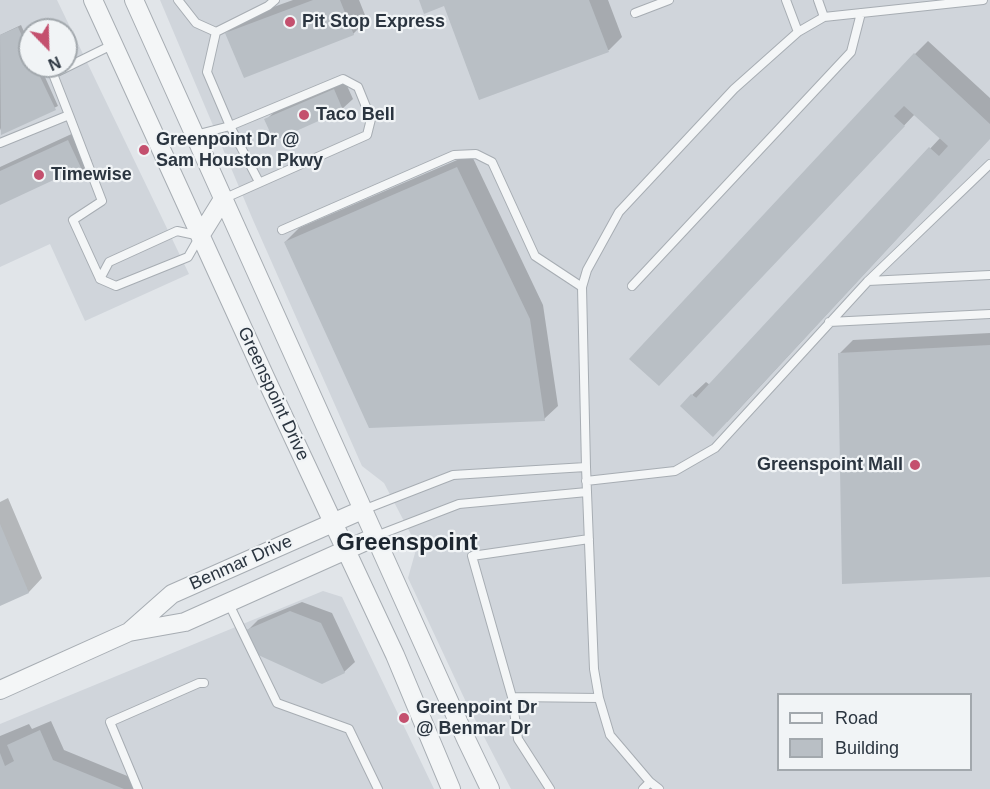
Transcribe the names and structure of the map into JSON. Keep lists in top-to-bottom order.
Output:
{
  "streets": {
    "street": ["Greenspoint Drive", "Benmar Drive"]
  },
  "crossings": [
    ["Greenspoint Drive", "Benmar Drive"]
  ],
  "districts": ["Greenspoint"],
  "places": [
    "Pit Stop Express",
    "Taco Bell",
    "Greenpoint Dr @ Sam Houston Pkwy",
    "Timewise",
    "Greenspoint Mall",
    "Greenpoint Dr @ Benmar Dr"
  ],
  "legend": ["Road", "Building"],
  "north": "bottom right"
}
